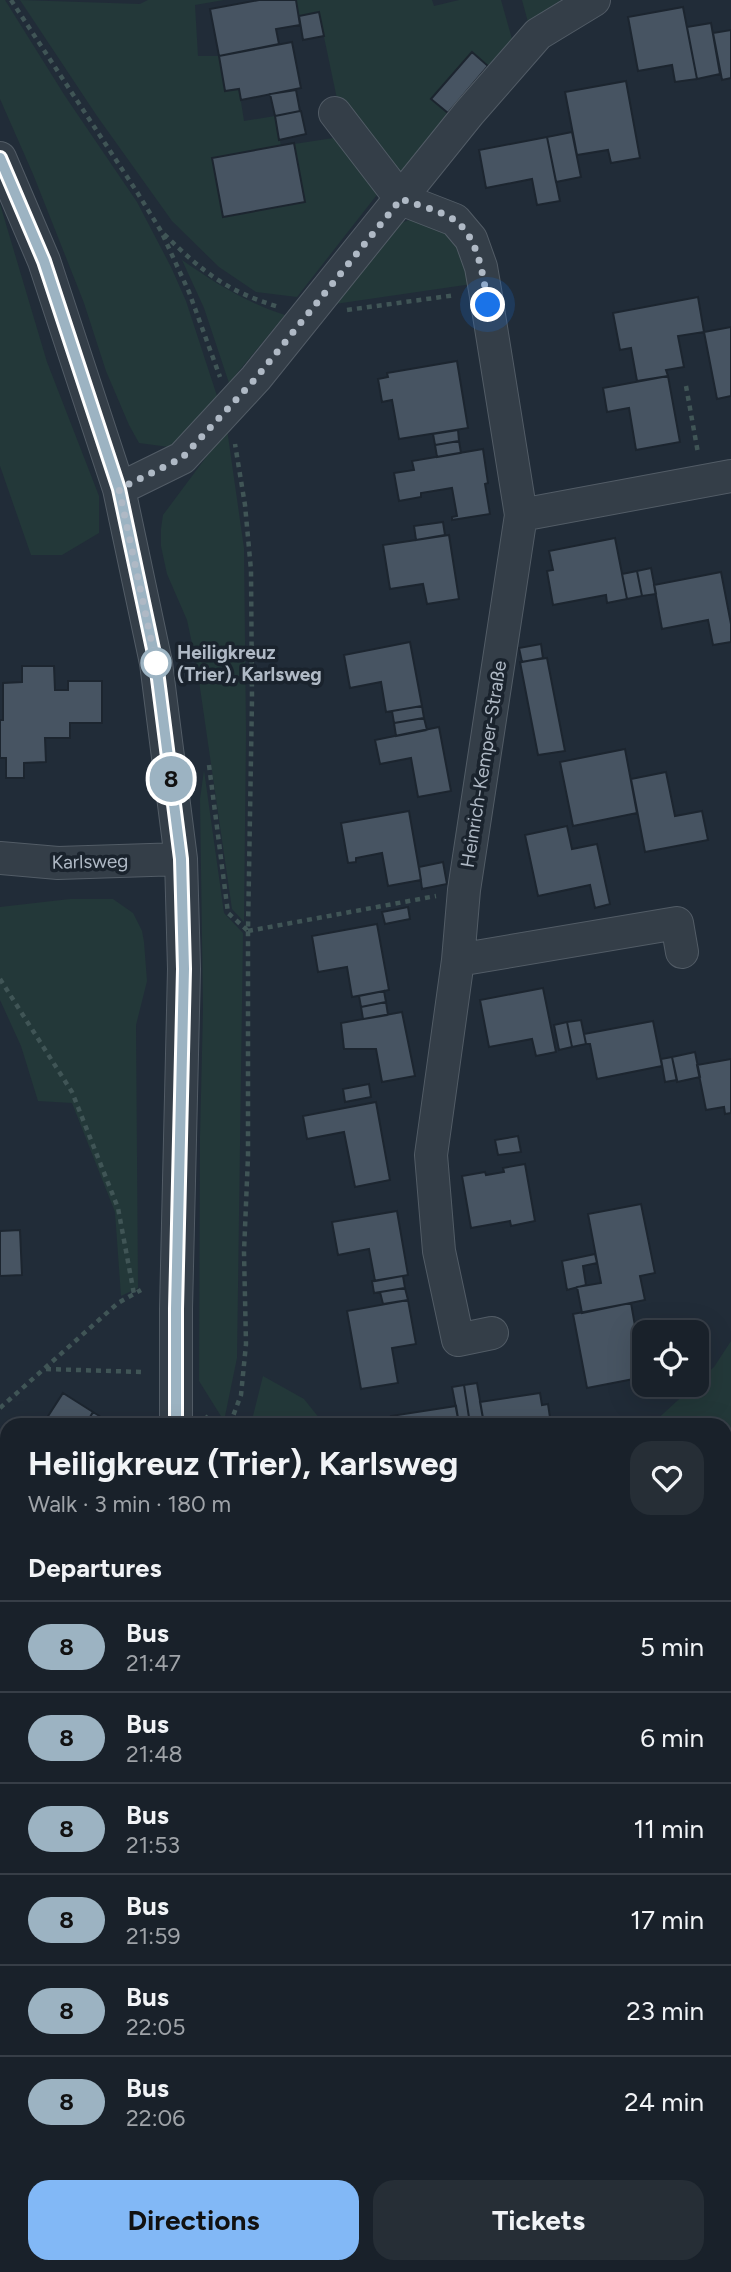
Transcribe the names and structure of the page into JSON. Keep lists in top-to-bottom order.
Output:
{
  "streets": {
    "street": ["Heinrich-Kemper-Straße", "Karlsweg"]
  },
  "places": ["Heiligkreuz (Trier), Karlsweg"],
  "lines": ["bus line 8"],
  "page": {
    "on_map": "8",
    "heading": [
      ["Heiligkreuz (Trier), Karlsweg", "Walk · 3 min · 180 m"],
      "Departures"
    ],
    "list": [
      {
        "mark": "8",
        "name": "Bus",
        "note": "21:47",
        "value": "5 min"
      },
      {
        "mark": "8",
        "name": "Bus",
        "note": "21:48",
        "value": "6 min"
      },
      {
        "mark": "8",
        "name": "Bus",
        "note": "21:53",
        "value": "11 min"
      },
      {
        "mark": "8",
        "name": "Bus",
        "note": "21:59",
        "value": "17 min"
      },
      {
        "mark": "8",
        "name": "Bus",
        "note": "22:05",
        "value": "23 min"
      },
      {
        "mark": "8",
        "name": "Bus",
        "note": "22:06",
        "value": "24 min"
      }
    ],
    "buttons": ["Directions", "Tickets"]
  }
}
